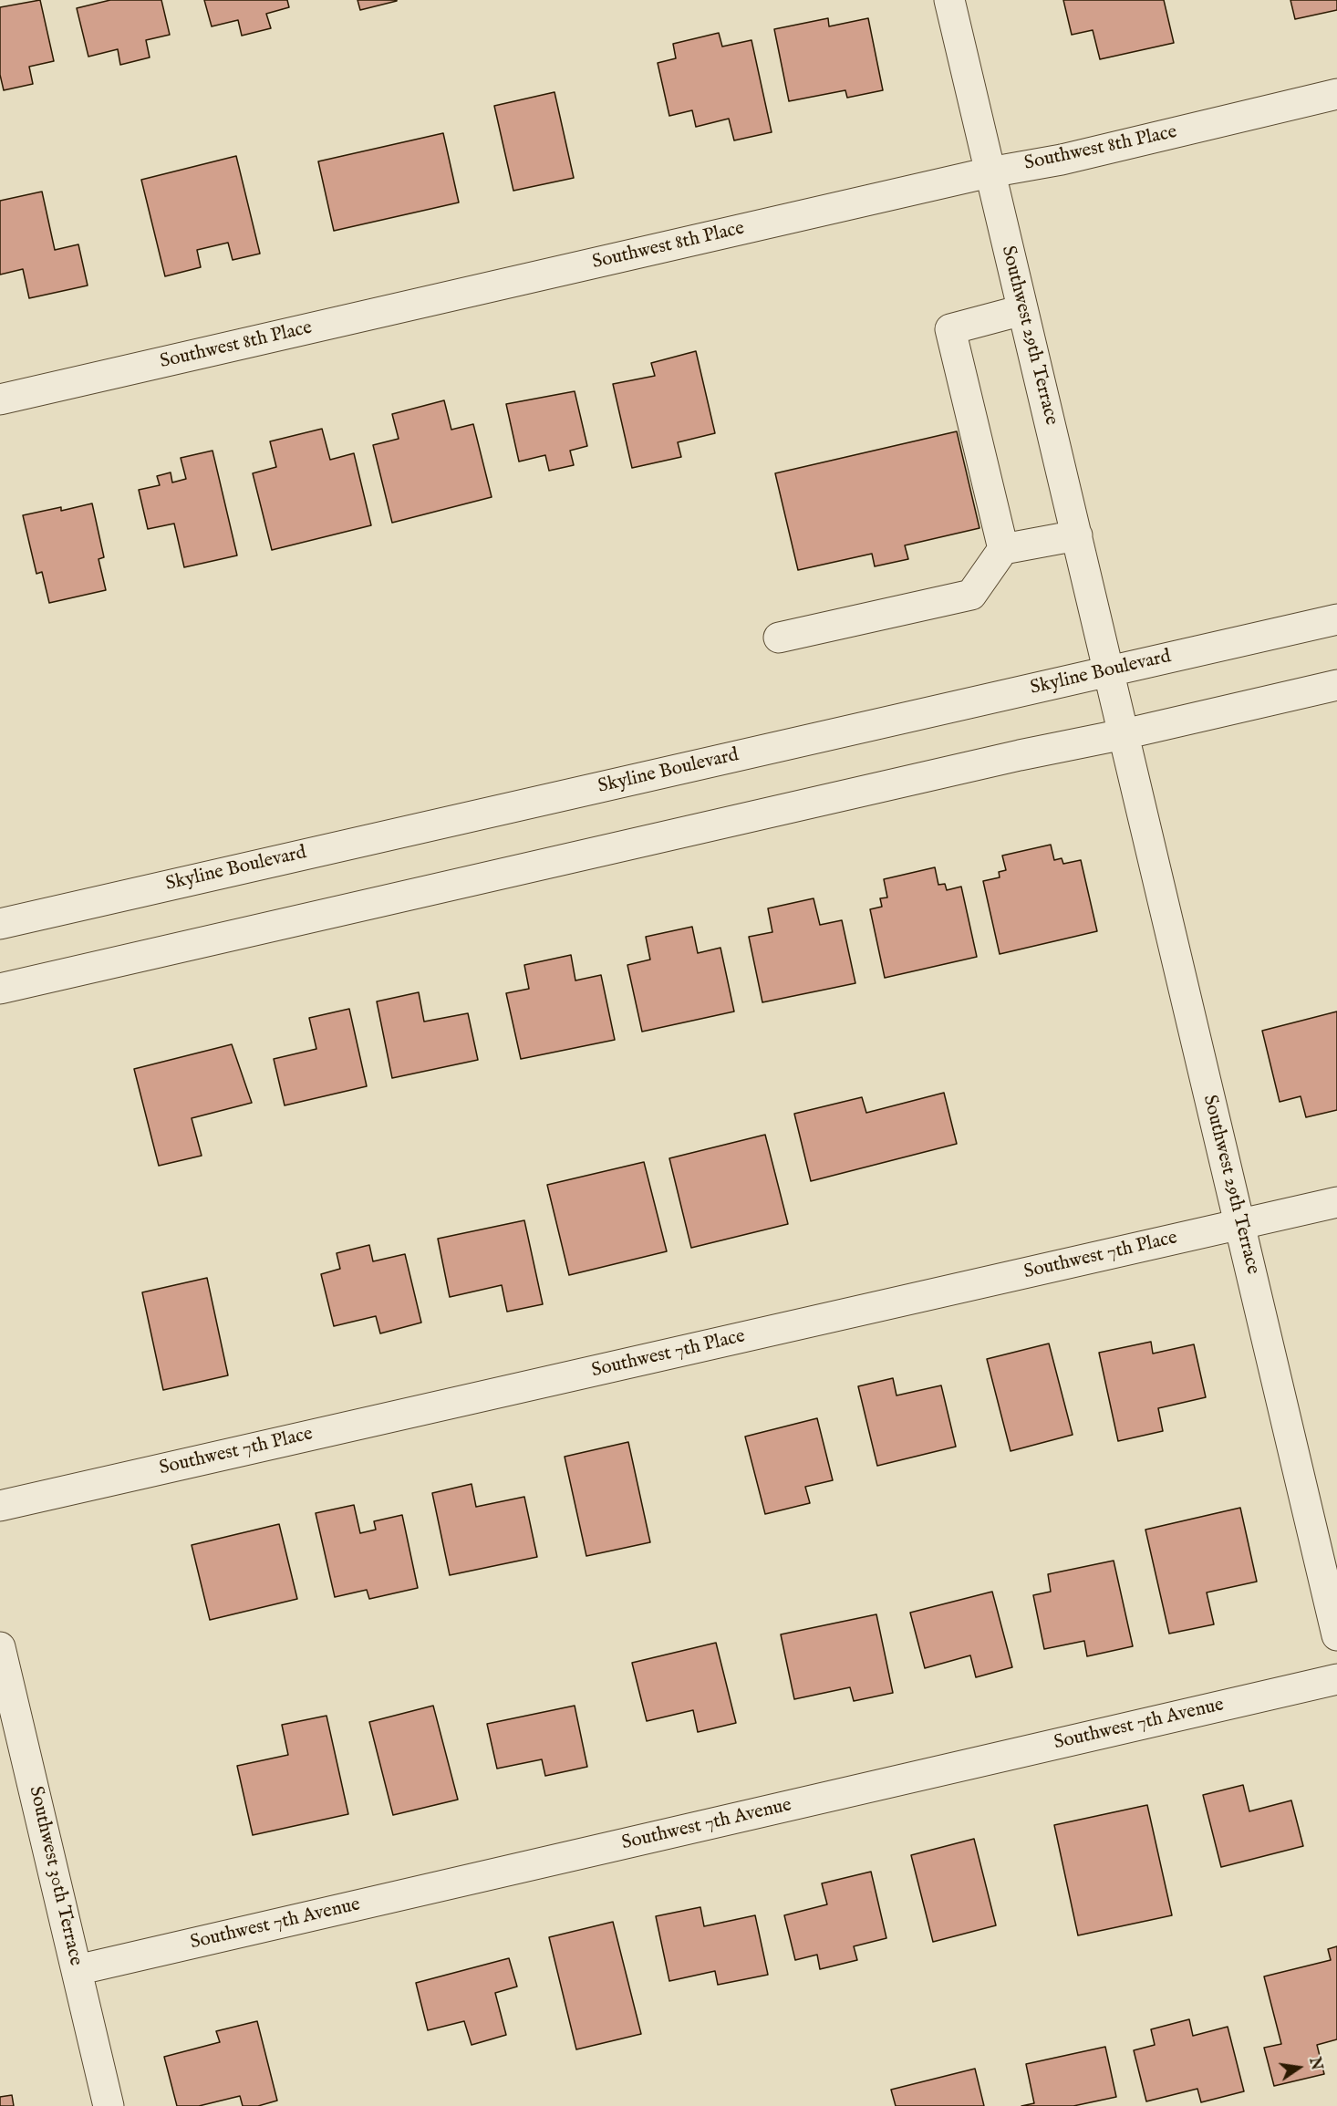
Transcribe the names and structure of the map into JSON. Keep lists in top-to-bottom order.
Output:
{
  "streets": {
    "street": [
      "Southwest 8th Place",
      "Southwest 29th Terrace",
      "Skyline Boulevard",
      "Southwest 7th Place",
      "Southwest 7th Avenue",
      "Southwest 30th Terrace"
    ]
  },
  "crossings": [
    ["Southwest 8th Place", "Southwest 29th Terrace"],
    ["Southwest 29th Terrace", "Skyline Boulevard"],
    ["Southwest 29th Terrace", "Southwest 7th Place"],
    ["Southwest 7th Avenue", "Southwest 30th Terrace"]
  ],
  "north": "right"
}
